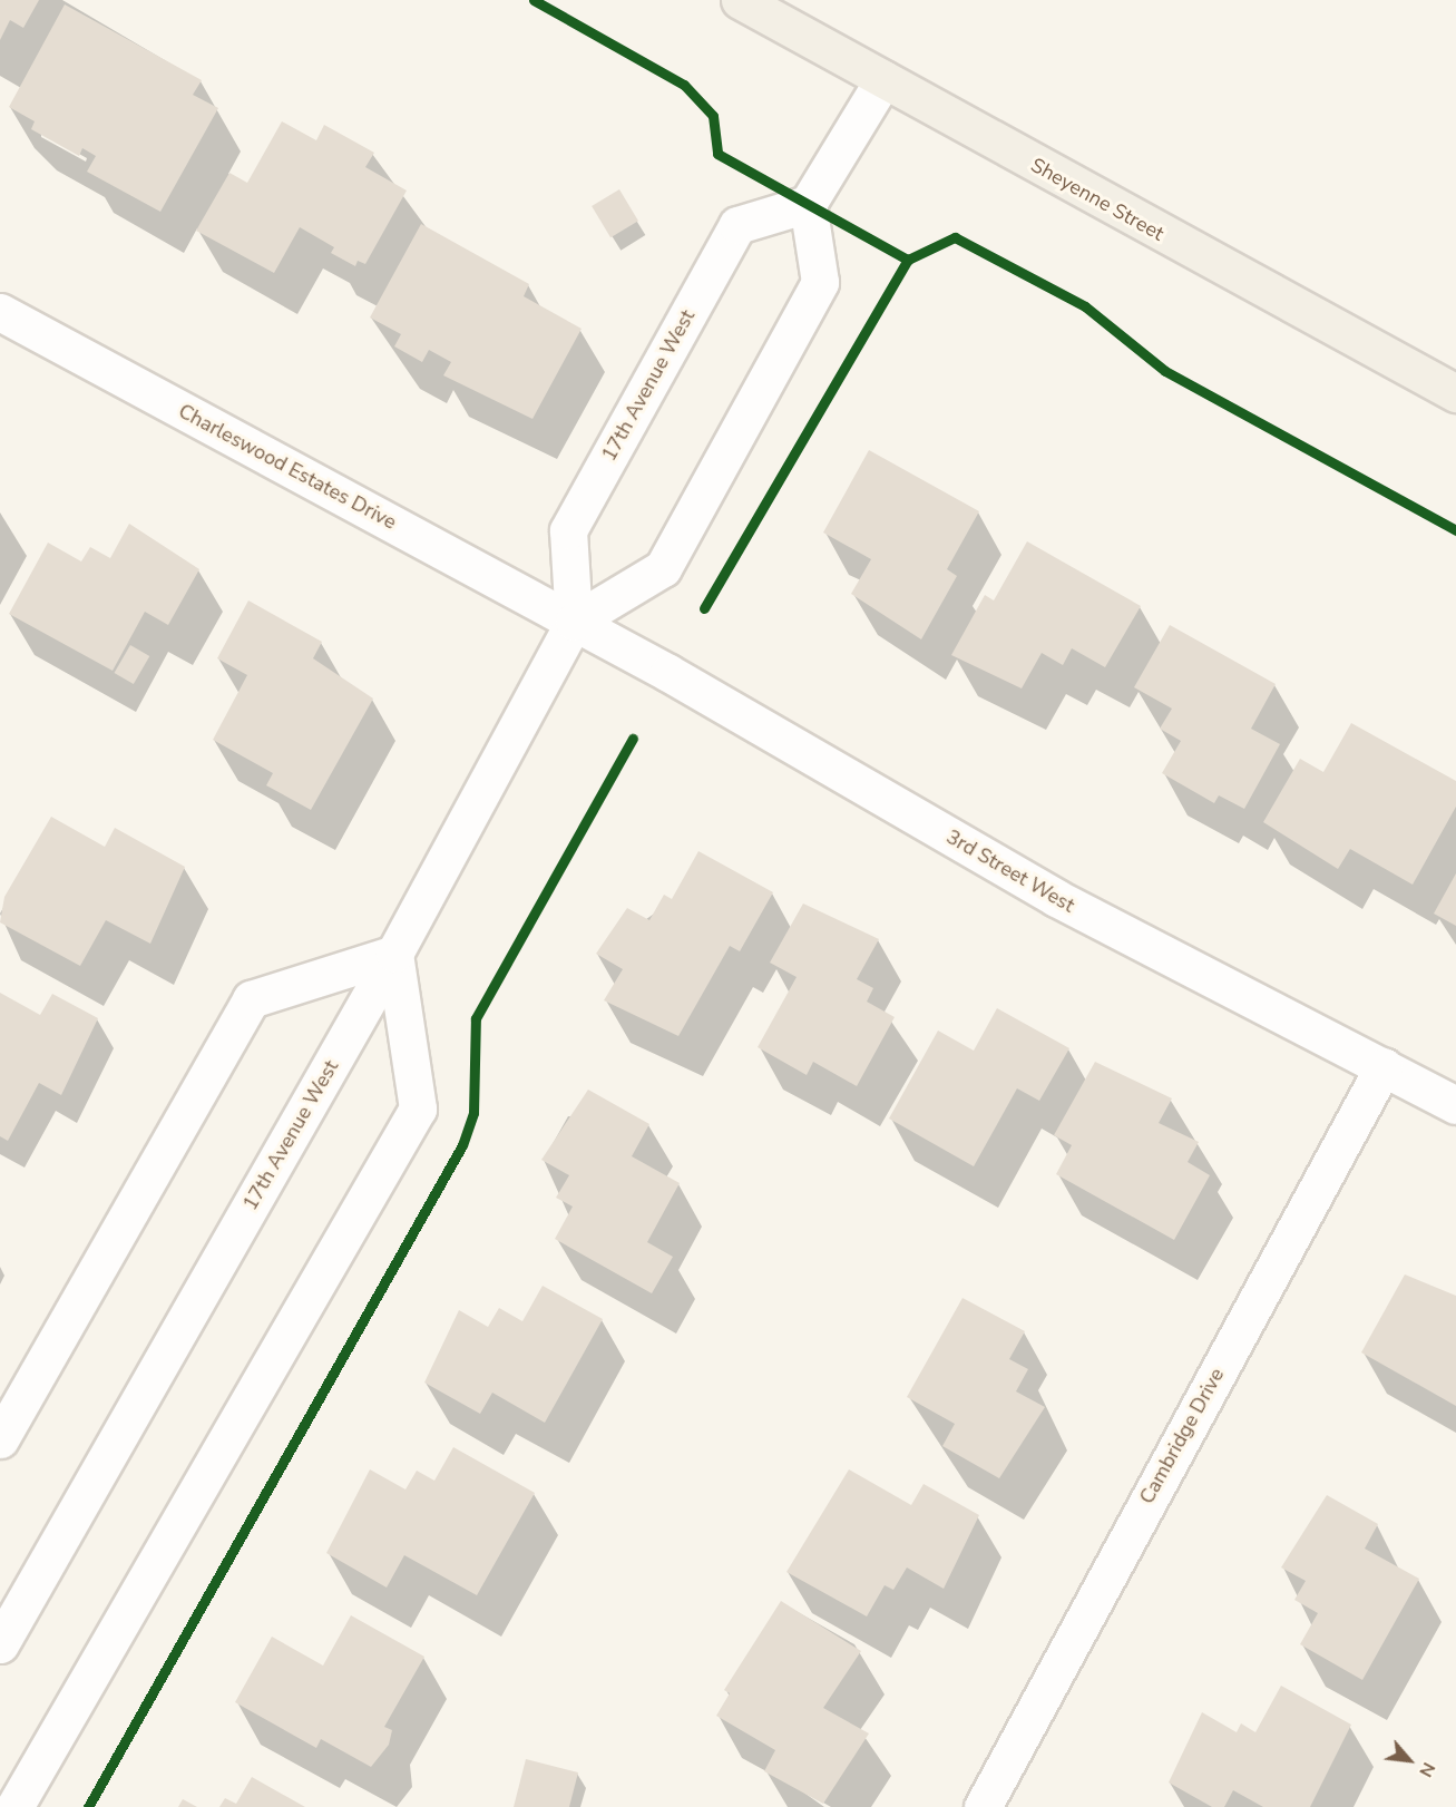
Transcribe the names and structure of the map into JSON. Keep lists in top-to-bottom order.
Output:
{
  "streets": {
    "main road": ["Sheyenne Street"],
    "street": [
      "17th Avenue West",
      "Charleswood Estates Drive",
      "3rd Street West",
      "Cambridge Drive"
    ]
  },
  "crossings": [
    ["17th Avenue West", "Charleswood Estates Drive"],
    ["17th Avenue West", "3rd Street West"],
    ["Charleswood Estates Drive", "3rd Street West"],
    ["3rd Street West", "Cambridge Drive"]
  ],
  "north": "bottom right"
}
